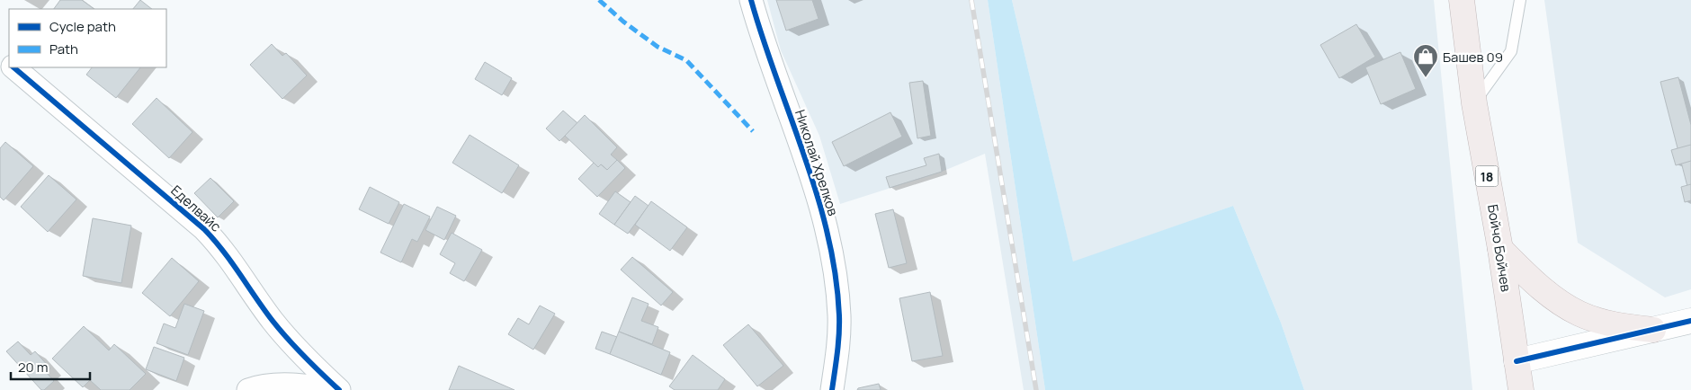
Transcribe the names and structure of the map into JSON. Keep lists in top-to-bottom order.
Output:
{
  "streets": {
    "highway": ["18", "Бойчо Бойчев"],
    "street": ["Николай Хрелков", "Еделвайс"]
  },
  "places": {
    "shop": ["Башев 09"]
  },
  "legend": ["Cycle path", "Path"],
  "scale_bar": "20 m"
}
